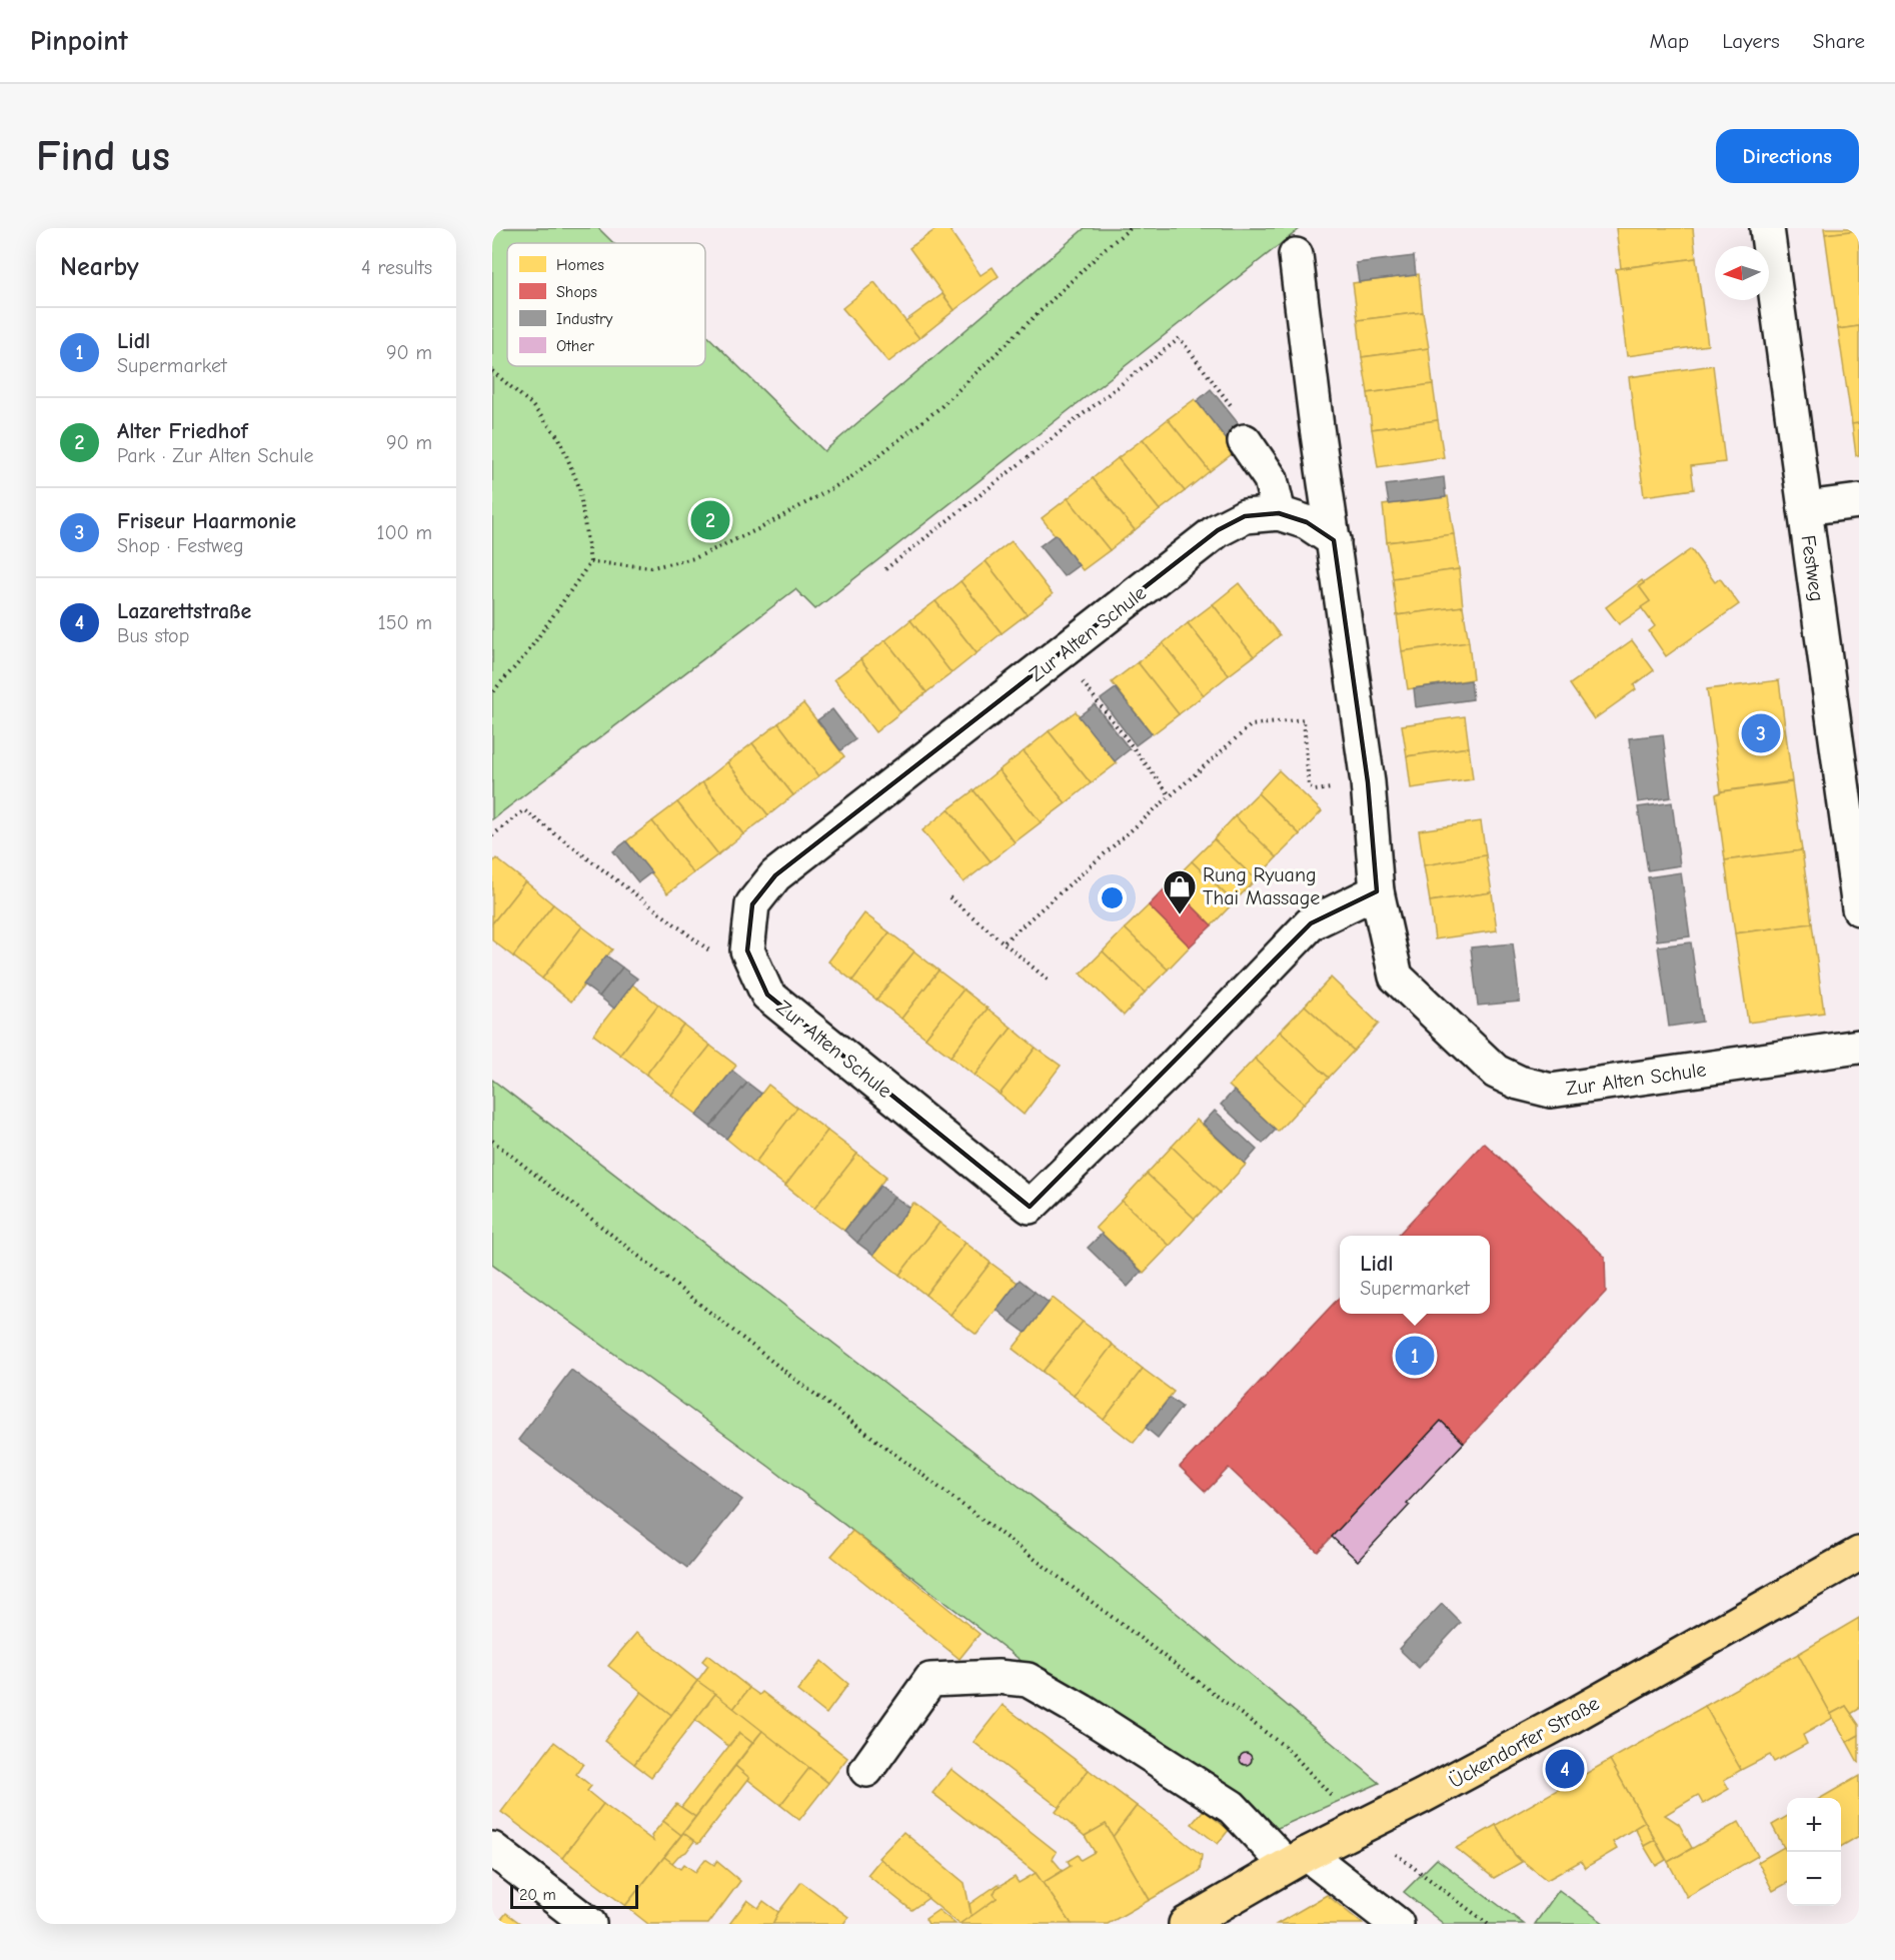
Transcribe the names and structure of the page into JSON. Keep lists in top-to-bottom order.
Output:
{
  "streets": {
    "main road": ["Ückendorfer Straße"],
    "street": ["Festweg", "Zur Alten Schule"]
  },
  "places": {
    "shop": ["Rung Ryuang Thai Massage"]
  },
  "legend": [
    "Homes",
    "Shops",
    "Industry",
    "Other"
  ],
  "scale_bar": "20 m",
  "north": "left",
  "page": {
    "header": "Pinpoint",
    "nav": ["Map", "Layers", "Share"],
    "buttons": "Directions",
    "title": "Find us",
    "heading": ["Nearby", "4 results"],
    "list": [
      {
        "mark": "1",
        "name": "Lidl",
        "note": "Supermarket",
        "value": "90 m"
      },
      {
        "mark": "2",
        "name": "Alter Friedhof",
        "note": "Park · Zur Alten Schule",
        "value": "90 m"
      },
      {
        "mark": "3",
        "name": "Friseur Haarmonie",
        "note": "Shop · Festweg",
        "value": "100 m"
      },
      {
        "mark": "4",
        "name": "Lazarettstraße",
        "note": "Bus stop",
        "value": "150 m"
      }
    ],
    "pins": [
      "2",
      "3",
      "1",
      "4"
    ],
    "popup": ["Lidl", "Supermarket"],
    "map_buttons": ["+", "−"],
    "scale": "20 m"
  }
}
